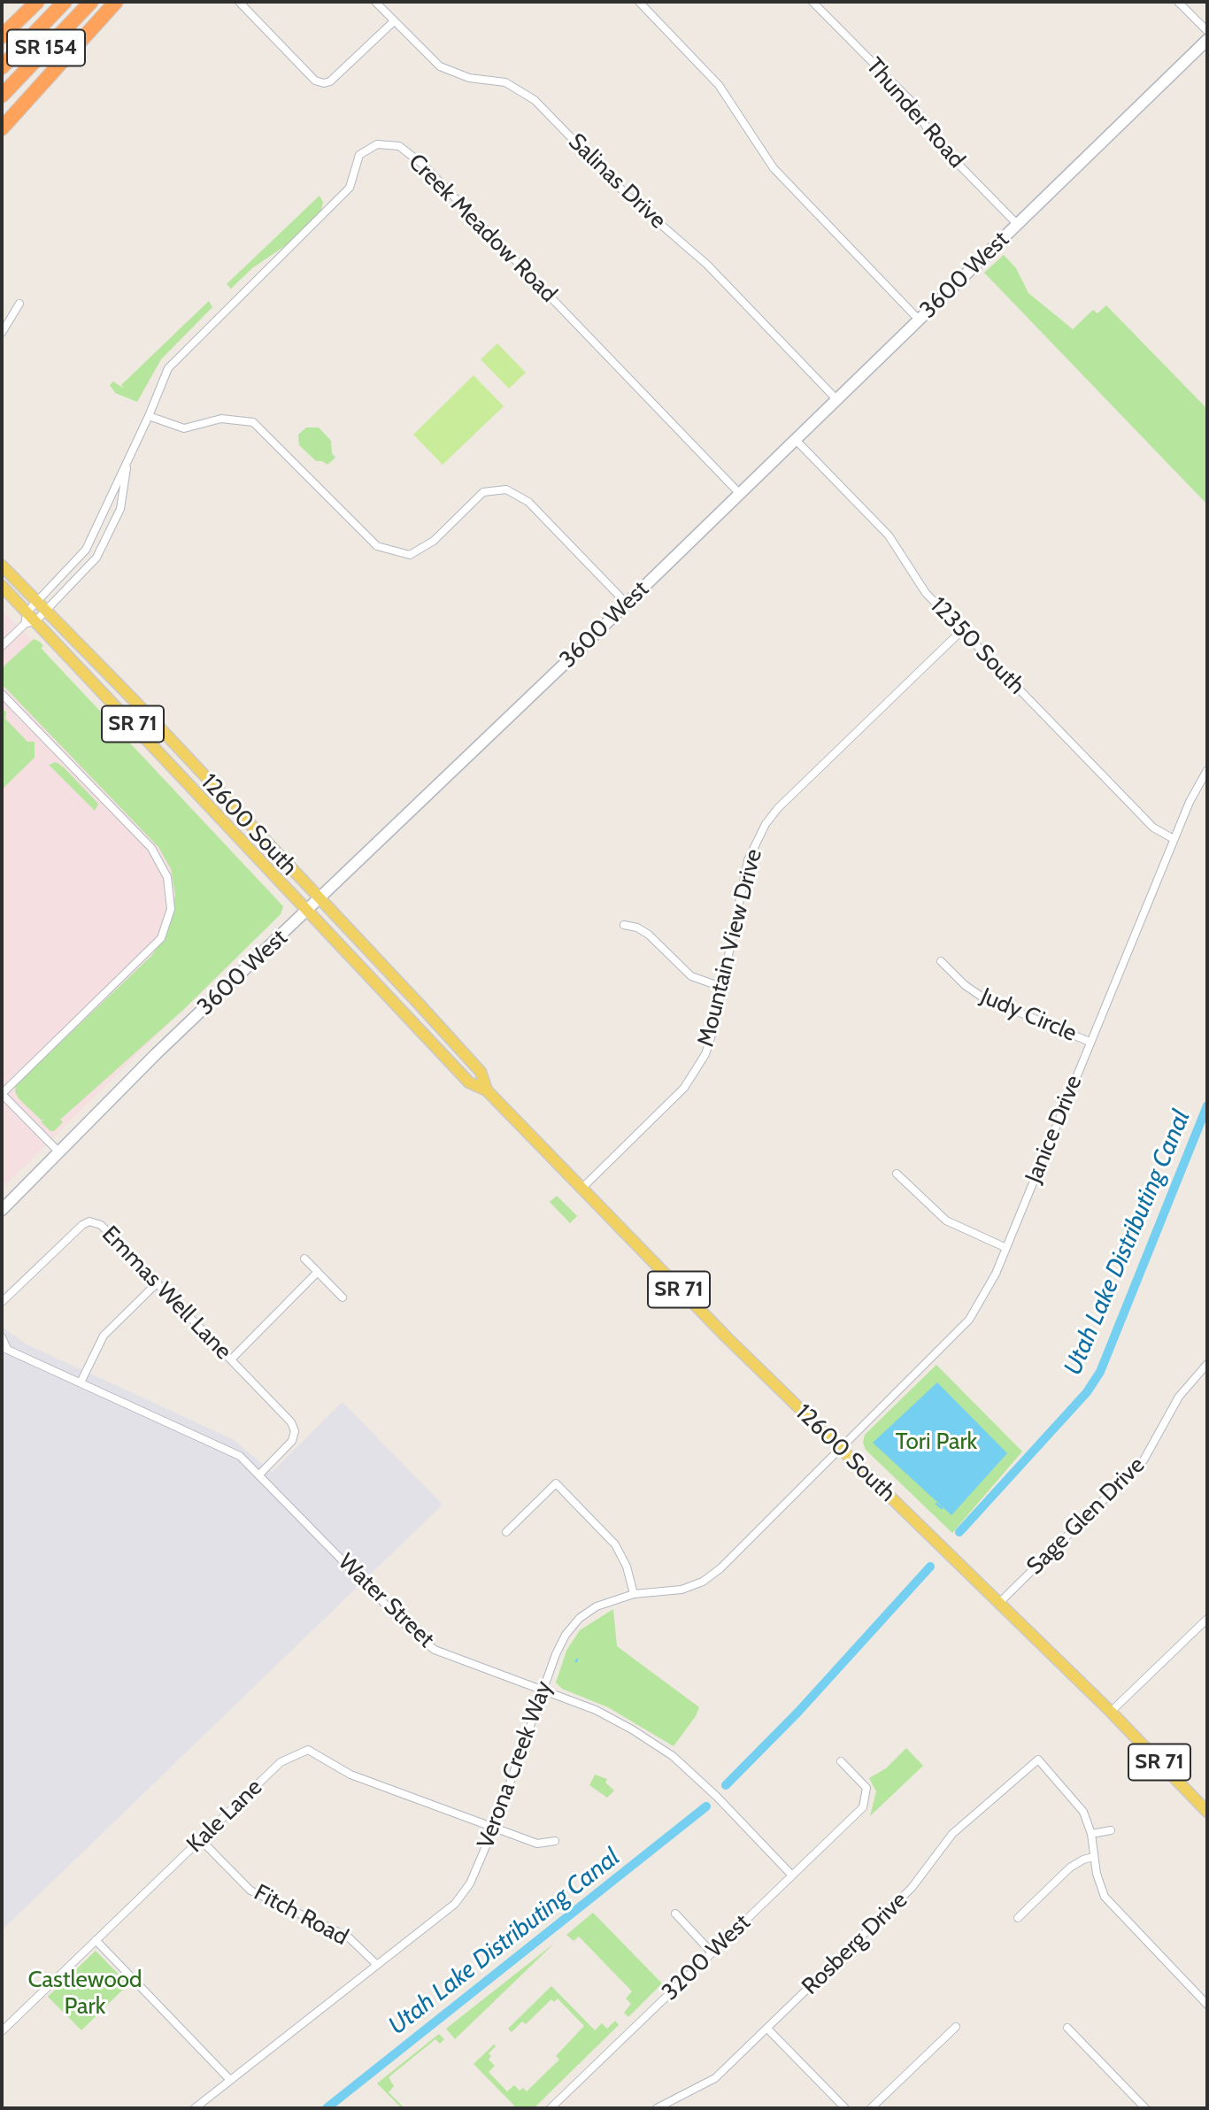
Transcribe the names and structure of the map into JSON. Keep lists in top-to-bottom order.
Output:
{
  "streets": {
    "highway": ["SR 154"],
    "main road": ["3600 West", "SR 71", "12600 South"],
    "street": [
      "Thunder Road",
      "Salinas Drive",
      "Creek Meadow Road",
      "12350 South",
      "Mountain View Drive",
      "Judy Circle",
      "Janice Drive",
      "Emmas Well Lane",
      "Sage Glen Drive",
      "Water Street",
      "Verona Creek Way",
      "Kale Lane",
      "Fitch Road",
      "Rosberg Drive",
      "3200 West"
    ]
  },
  "crossings": [
    ["Thunder Road", "3600 West"],
    ["Salinas Drive", "3600 West"],
    ["Creek Meadow Road", "3600 West"],
    ["Creek Meadow Road", "12600 South"],
    ["3600 West", "12350 South"],
    ["3600 West", "12600 South"],
    ["12350 South", "Mountain View Drive"],
    ["12350 South", "Janice Drive"],
    ["12600 South", "Mountain View Drive"],
    ["12600 South", "Janice Drive"],
    ["12600 South", "Sage Glen Drive"],
    ["12600 South", "Verona Creek Way"],
    ["Judy Circle", "Janice Drive"],
    ["Janice Drive", "Verona Creek Way"],
    ["Emmas Well Lane", "Water Street"],
    ["Water Street", "Verona Creek Way"],
    ["Water Street", "3200 West"],
    ["Verona Creek Way", "Kale Lane"],
    ["Verona Creek Way", "Fitch Road"],
    ["Kale Lane", "Fitch Road"]
  ],
  "water": ["Utah Lake Distributing Canal"],
  "parks": ["Tori Park", "Castlewood Park"]
}
